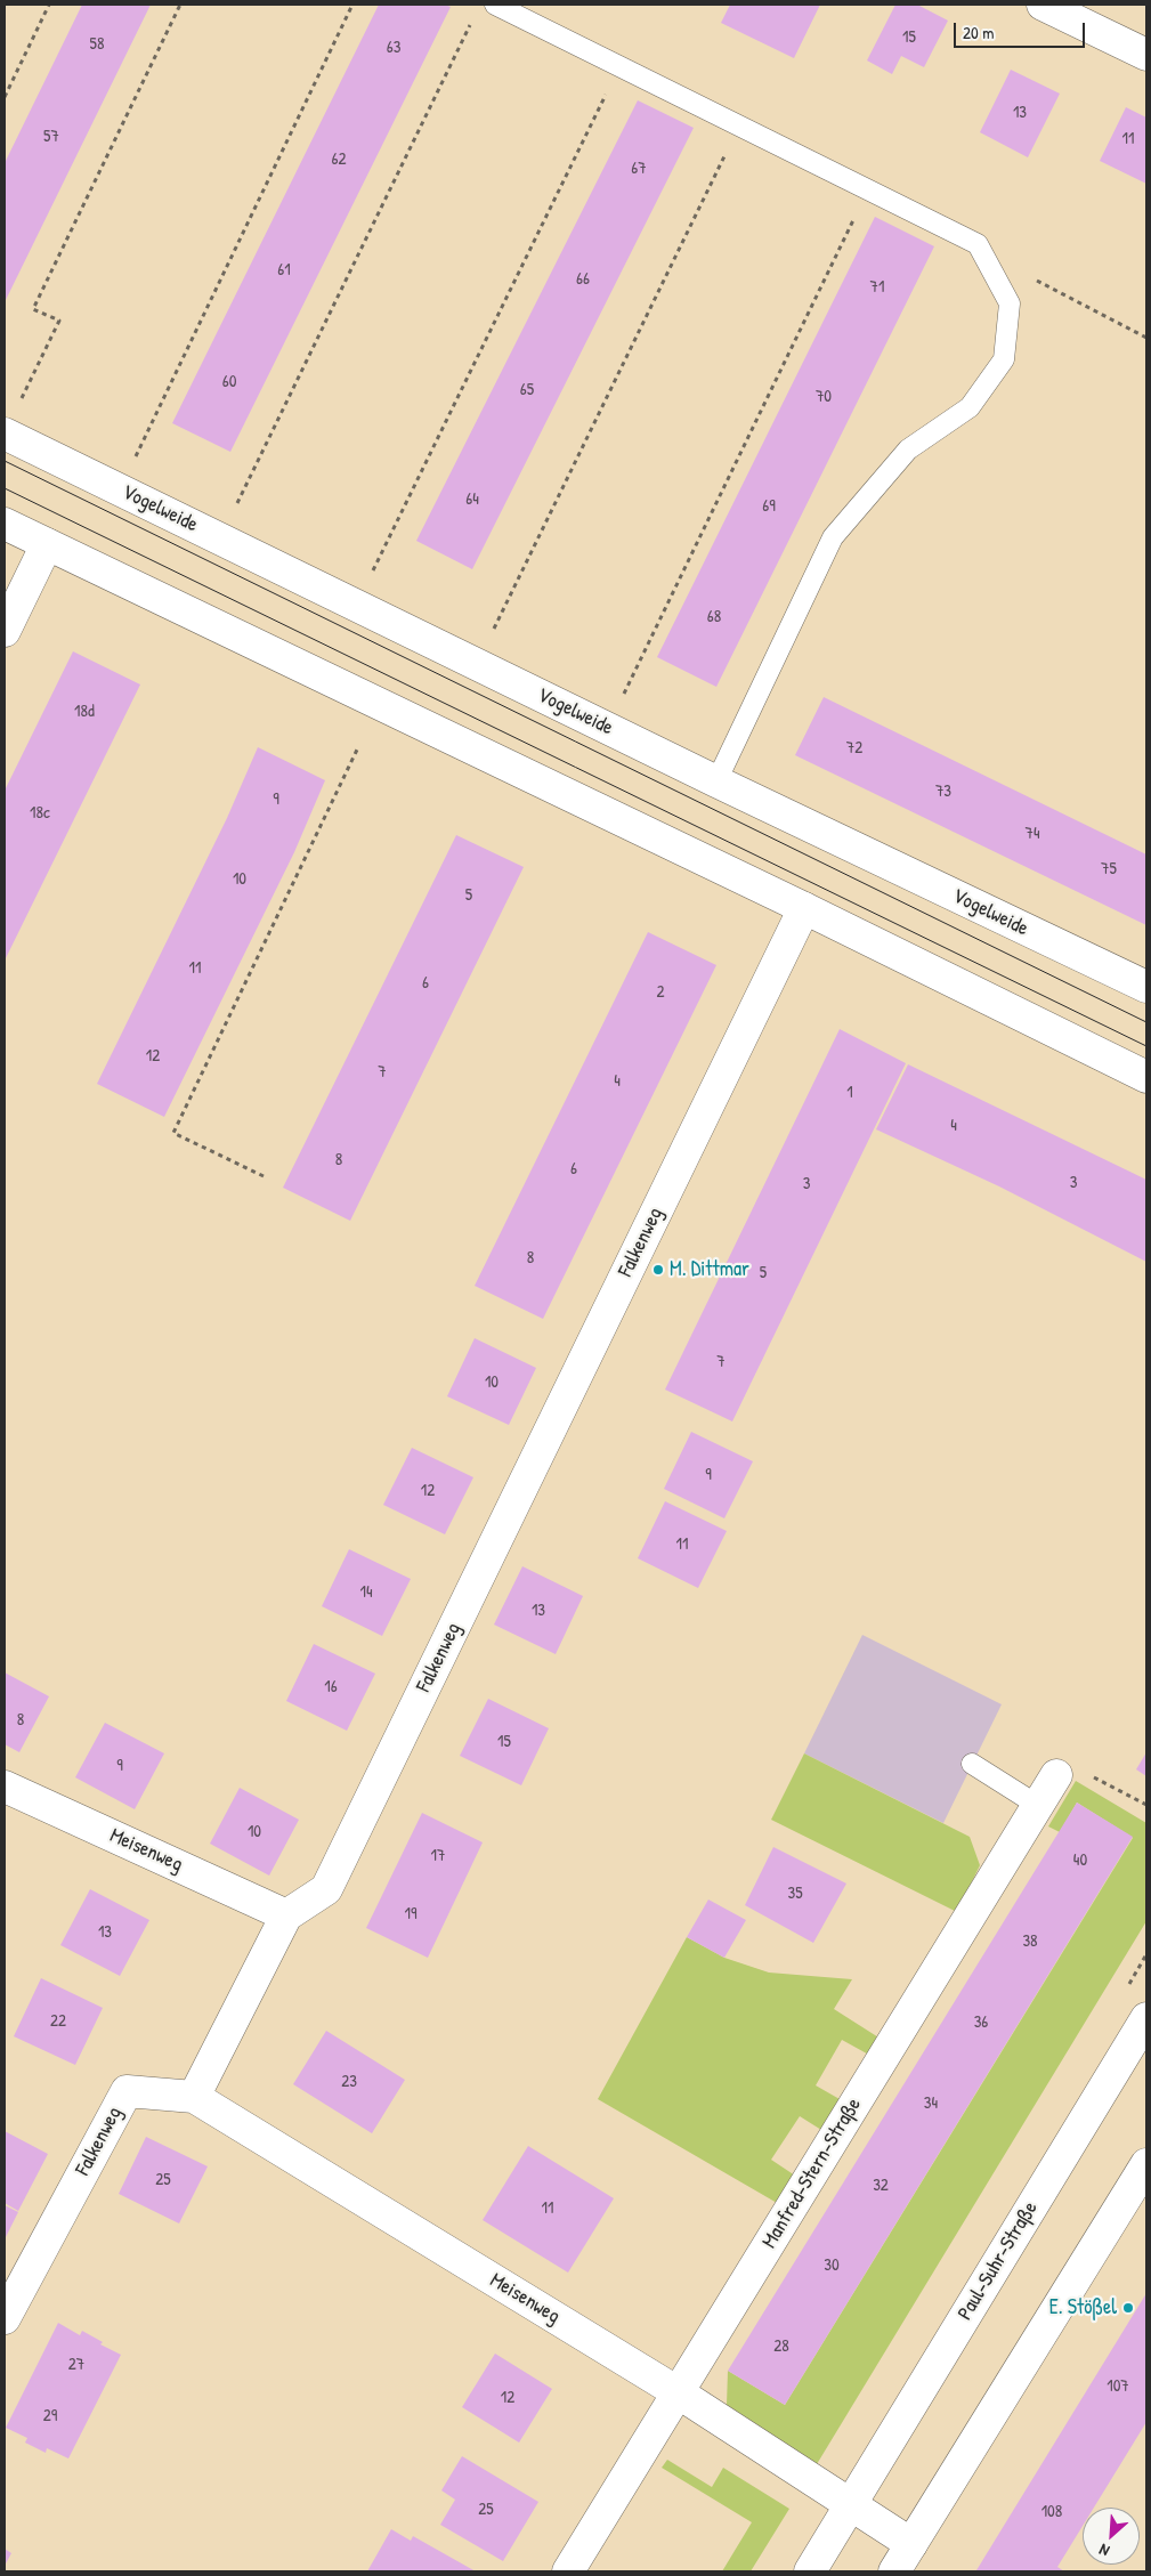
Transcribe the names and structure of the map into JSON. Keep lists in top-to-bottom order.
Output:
{
  "streets": {
    "street": [
      "Vogelweide",
      "Falkenweg",
      "Meisenweg",
      "Manfred-Stern-Straße",
      "Paul-Suhr-Straße"
    ]
  },
  "crossings": [
    ["Falkenweg", "Meisenweg"],
    ["Meisenweg", "Manfred-Stern-Straße"],
    ["Meisenweg", "Paul-Suhr-Straße"]
  ],
  "places": ["M. Dittmar", "E. Stößel"],
  "house_numbers": [
    "15",
    "58",
    "63",
    "13",
    "57",
    "11",
    "62",
    "67",
    "61",
    "66",
    "71",
    "60",
    "65",
    "70",
    "64",
    "69",
    "68",
    "18d",
    "72",
    "73",
    "9",
    "18c",
    "74",
    "75",
    "10",
    "5",
    "11",
    "6",
    "2",
    "12",
    "7",
    "4",
    "1",
    "4",
    "8",
    "6",
    "3",
    "3",
    "8",
    "5",
    "7",
    "10",
    "9",
    "12",
    "11",
    "14",
    "13",
    "16",
    "8",
    "15",
    "9",
    "10",
    "17",
    "40",
    "35",
    "19",
    "13",
    "38",
    "22",
    "36",
    "23",
    "34",
    "25",
    "32",
    "11",
    "30",
    "28",
    "27",
    "107",
    "12",
    "29",
    "25",
    "108"
  ],
  "scale_bar": "20 m",
  "north": "bottom left"
}
